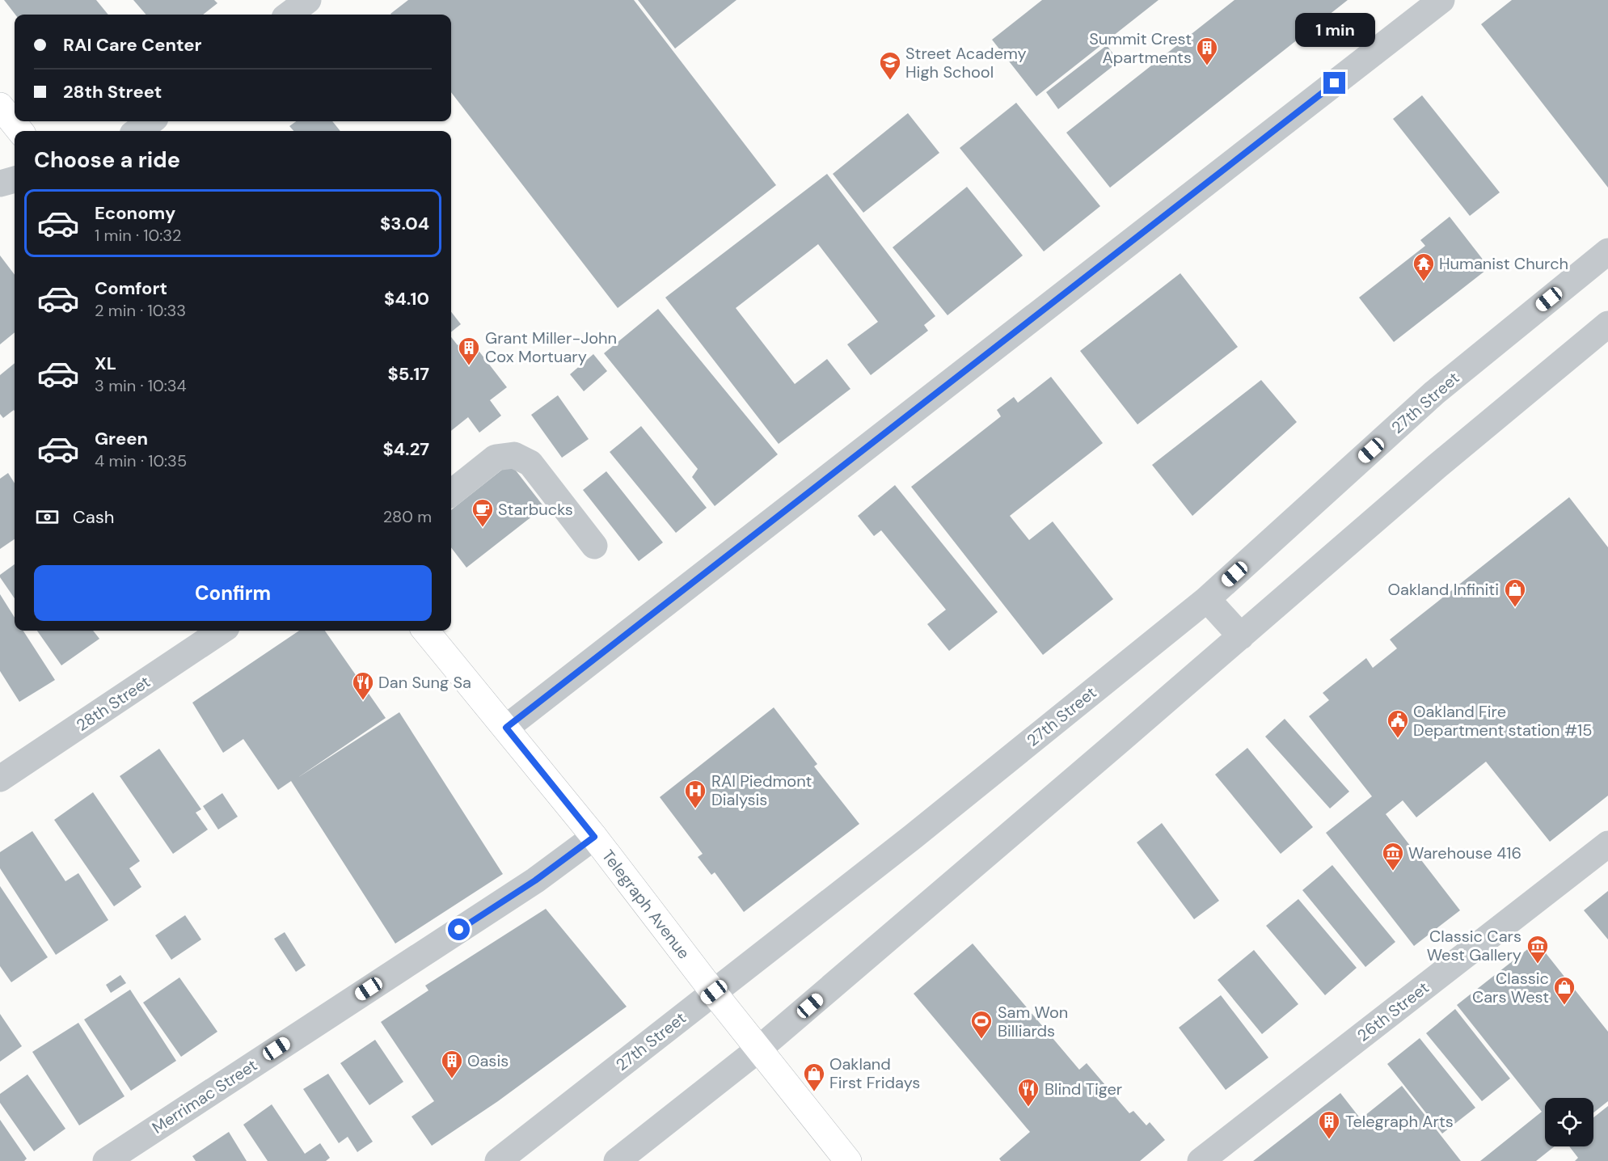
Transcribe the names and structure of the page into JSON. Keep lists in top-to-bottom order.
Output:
{
  "streets": {
    "main road": ["Telegraph Avenue"],
    "street": [
      "27th Street",
      "28th Street",
      "26th Street",
      "Merrimac Street"
    ]
  },
  "crossings": [
    ["27th Street", "Telegraph Avenue"],
    ["Telegraph Avenue", "Merrimac Street"]
  ],
  "places": {
    "building": [
      "Summit Crest Apartments",
      "Grant Miller-John Cox Mortuary",
      "Oasis",
      "Telegraph Arts"
    ],
    "school or university": ["Street Academy High School"],
    "temple": ["Humanist Church"],
    "cafe": ["Starbucks"],
    "shop": ["Oakland Infiniti", "Classic Cars West", "Oakland First Fridays"],
    "restaurant": ["Dan Sung Sa", "Blind Tiger"],
    "public building": ["Oakland Fire Department station #15"],
    "hospital": ["RAI Piedmont Dialysis"],
    "museum": ["Warehouse 416", "Classic Cars West Gallery"],
    "sports": ["Sam Won Billiards"]
  },
  "page": {
    "bubble": "1 min",
    "banner": ["RAI Care Center", "28th Street"],
    "heading": "Choose a ride",
    "list": [
      {
        "name": "Economy",
        "note": "1 min · 10:32",
        "value": "$3.04"
      },
      {
        "name": "Comfort",
        "note": "2 min · 10:33",
        "value": "$4.10"
      },
      {
        "name": "XL",
        "note": "3 min · 10:34",
        "value": "$5.17"
      },
      {
        "name": "Green",
        "note": "4 min · 10:35",
        "value": "$4.27"
      }
    ],
    "pay": ["Cash", "280 m"],
    "buttons": "Confirm"
  }
}
